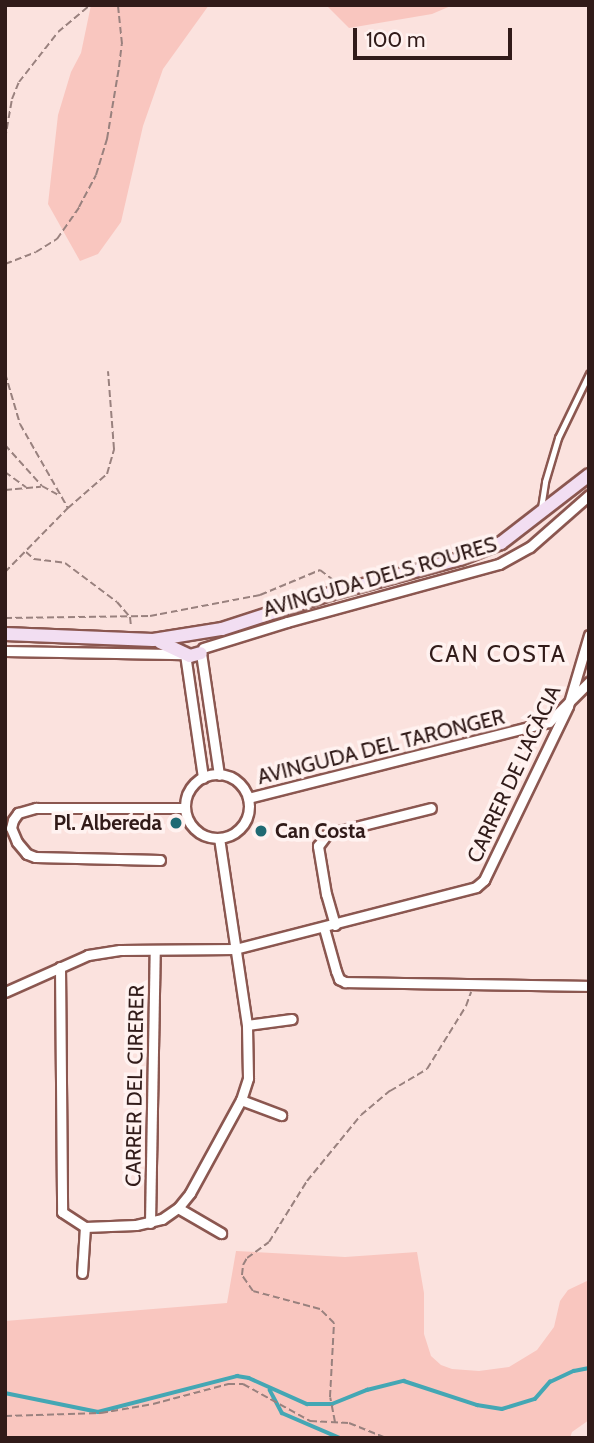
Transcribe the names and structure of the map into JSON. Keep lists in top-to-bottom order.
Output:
{
  "streets": {
    "street": [
      "AVINGUDA DELS ROURES",
      "AVINGUDA DEL TARONGER",
      "CARRER DE L'ACÀCIA",
      "CARRER DEL CIRERER"
    ]
  },
  "crossings": [
    ["AVINGUDA DEL TARONGER", "CARRER DE L'ACÀCIA"],
    ["CARRER DE L'ACÀCIA", "CARRER DEL CIRERER"]
  ],
  "districts": ["CAN COSTA"],
  "places": ["Pl. Albereda", "Can Costa"],
  "scale_bar": "100 m"
}
